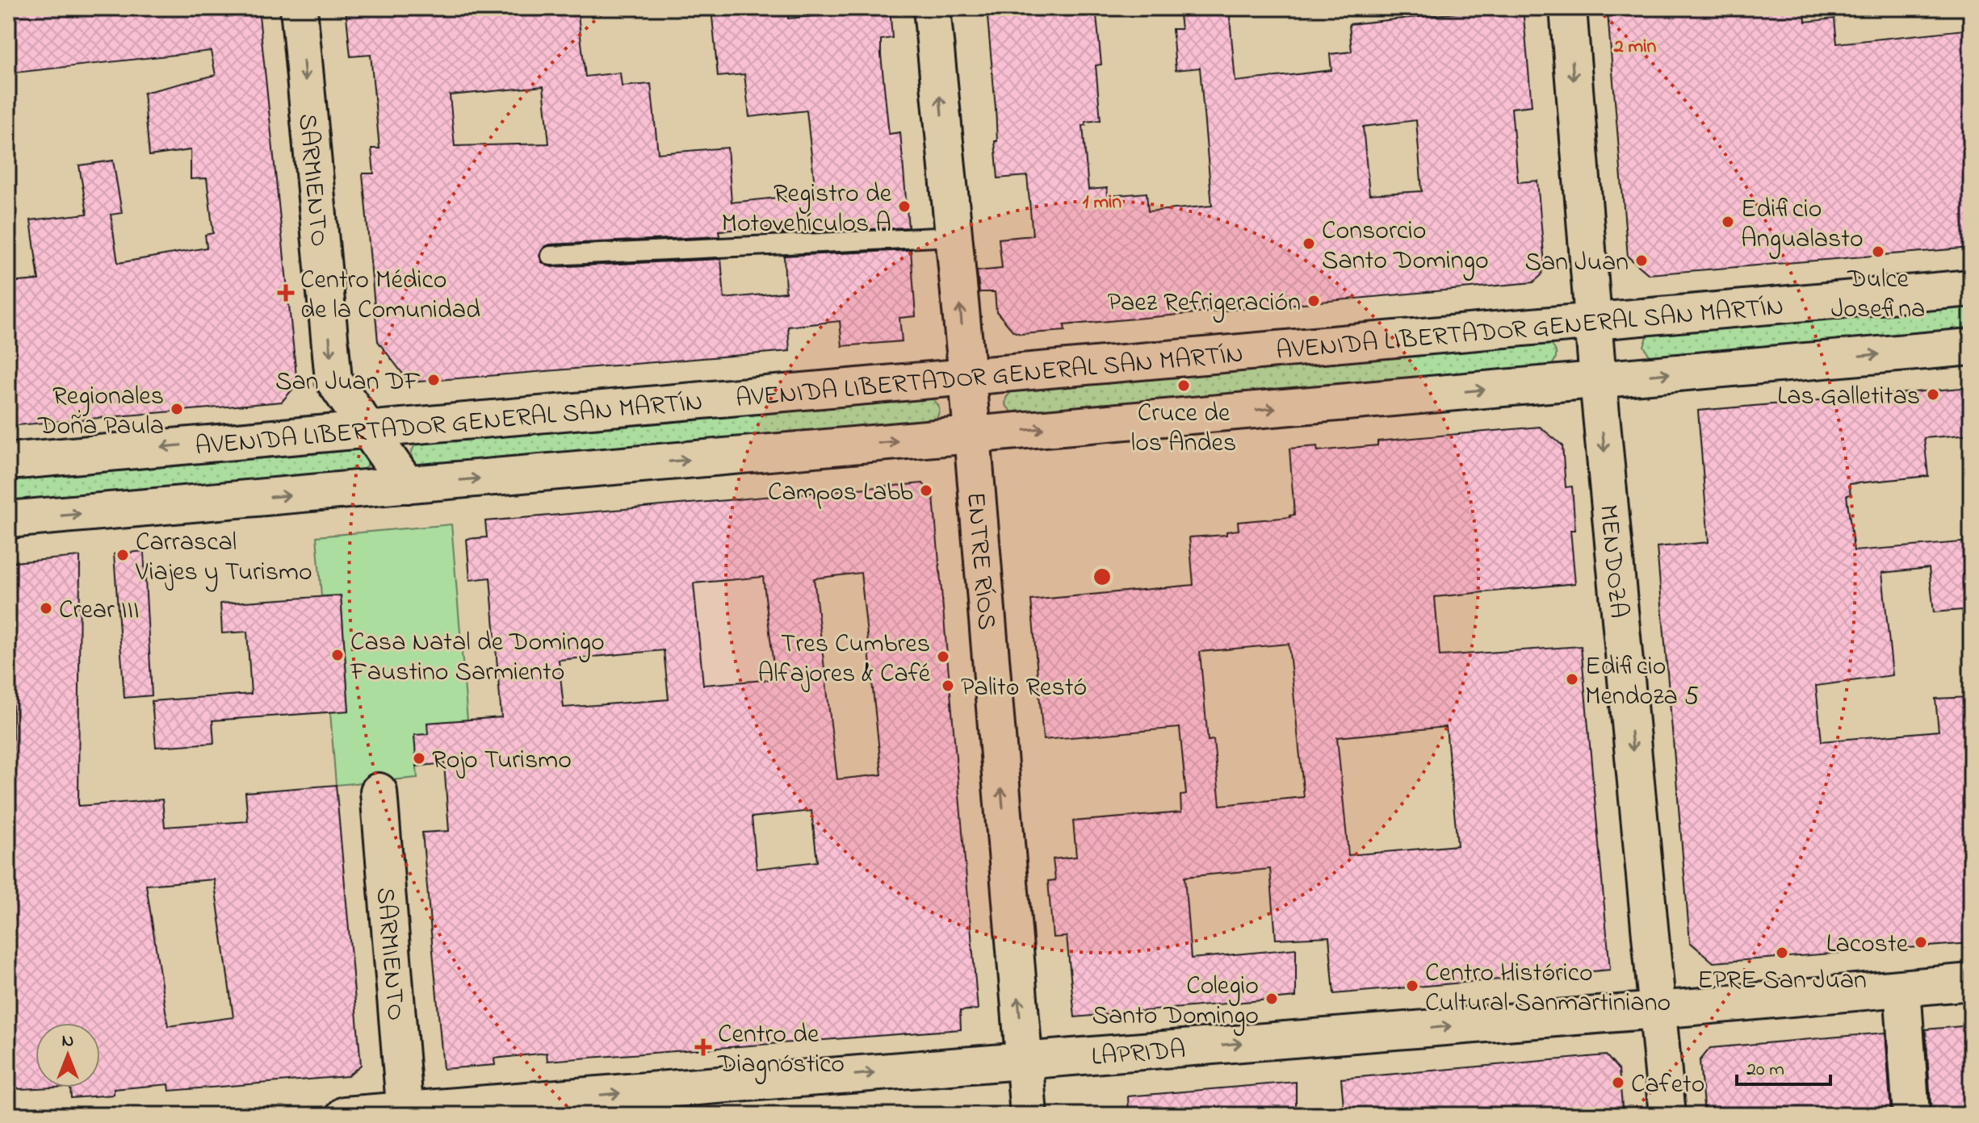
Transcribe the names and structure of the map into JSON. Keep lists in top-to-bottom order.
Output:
{
  "streets": {
    "street": [
      "SARMIENTO",
      "AVENIDA LIBERTADOR GENERAL SAN MARTÍN",
      "ENTRE RÍOS",
      "MENDOZA",
      "LAPRIDA"
    ]
  },
  "crossings": [
    ["SARMIENTO", "AVENIDA LIBERTADOR GENERAL SAN MARTÍN"],
    ["SARMIENTO", "LAPRIDA"],
    ["AVENIDA LIBERTADOR GENERAL SAN MARTÍN", "ENTRE RÍOS"],
    ["AVENIDA LIBERTADOR GENERAL SAN MARTÍN", "MENDOZA"],
    ["ENTRE RÍOS", "LAPRIDA"],
    ["MENDOZA", "LAPRIDA"]
  ],
  "one_way": [
    "SARMIENTO",
    "ENTRE RÍOS",
    "MENDOZA",
    "LAPRIDA"
  ],
  "places": {
    "other": [
      "Registro de Motovehículos A",
      "Edificio Angualasto",
      "Consorcio Santo Domingo",
      "Dulce Josefina",
      "San Juan",
      "Paez Refrigeración",
      "San Juan DF",
      "Cruce de los Andes",
      "Las Galletitas",
      "Regionales Doña Paula",
      "Campos Labb",
      "Carrascal Viajes y Turismo",
      "Crear III",
      "Casa Natal de Domingo Faustino Sarmiento",
      "Tres Cumbres Alfajores & Café",
      "Edificio Mendoza 5",
      "Palito Restó",
      "Rojo Turismo",
      "Lacoste",
      "EPRE San Juan",
      "Centro Histórico Cultural Sanmartiniano",
      "Colegio Santo Domingo",
      "Cafeto"
    ],
    "health": ["Centro Médico de la Comunidad", "Centro de Diagnóstico"]
  },
  "scale_bar": "20 m",
  "north": "top",
  "rings": ["2 min", "1 min"]
}
